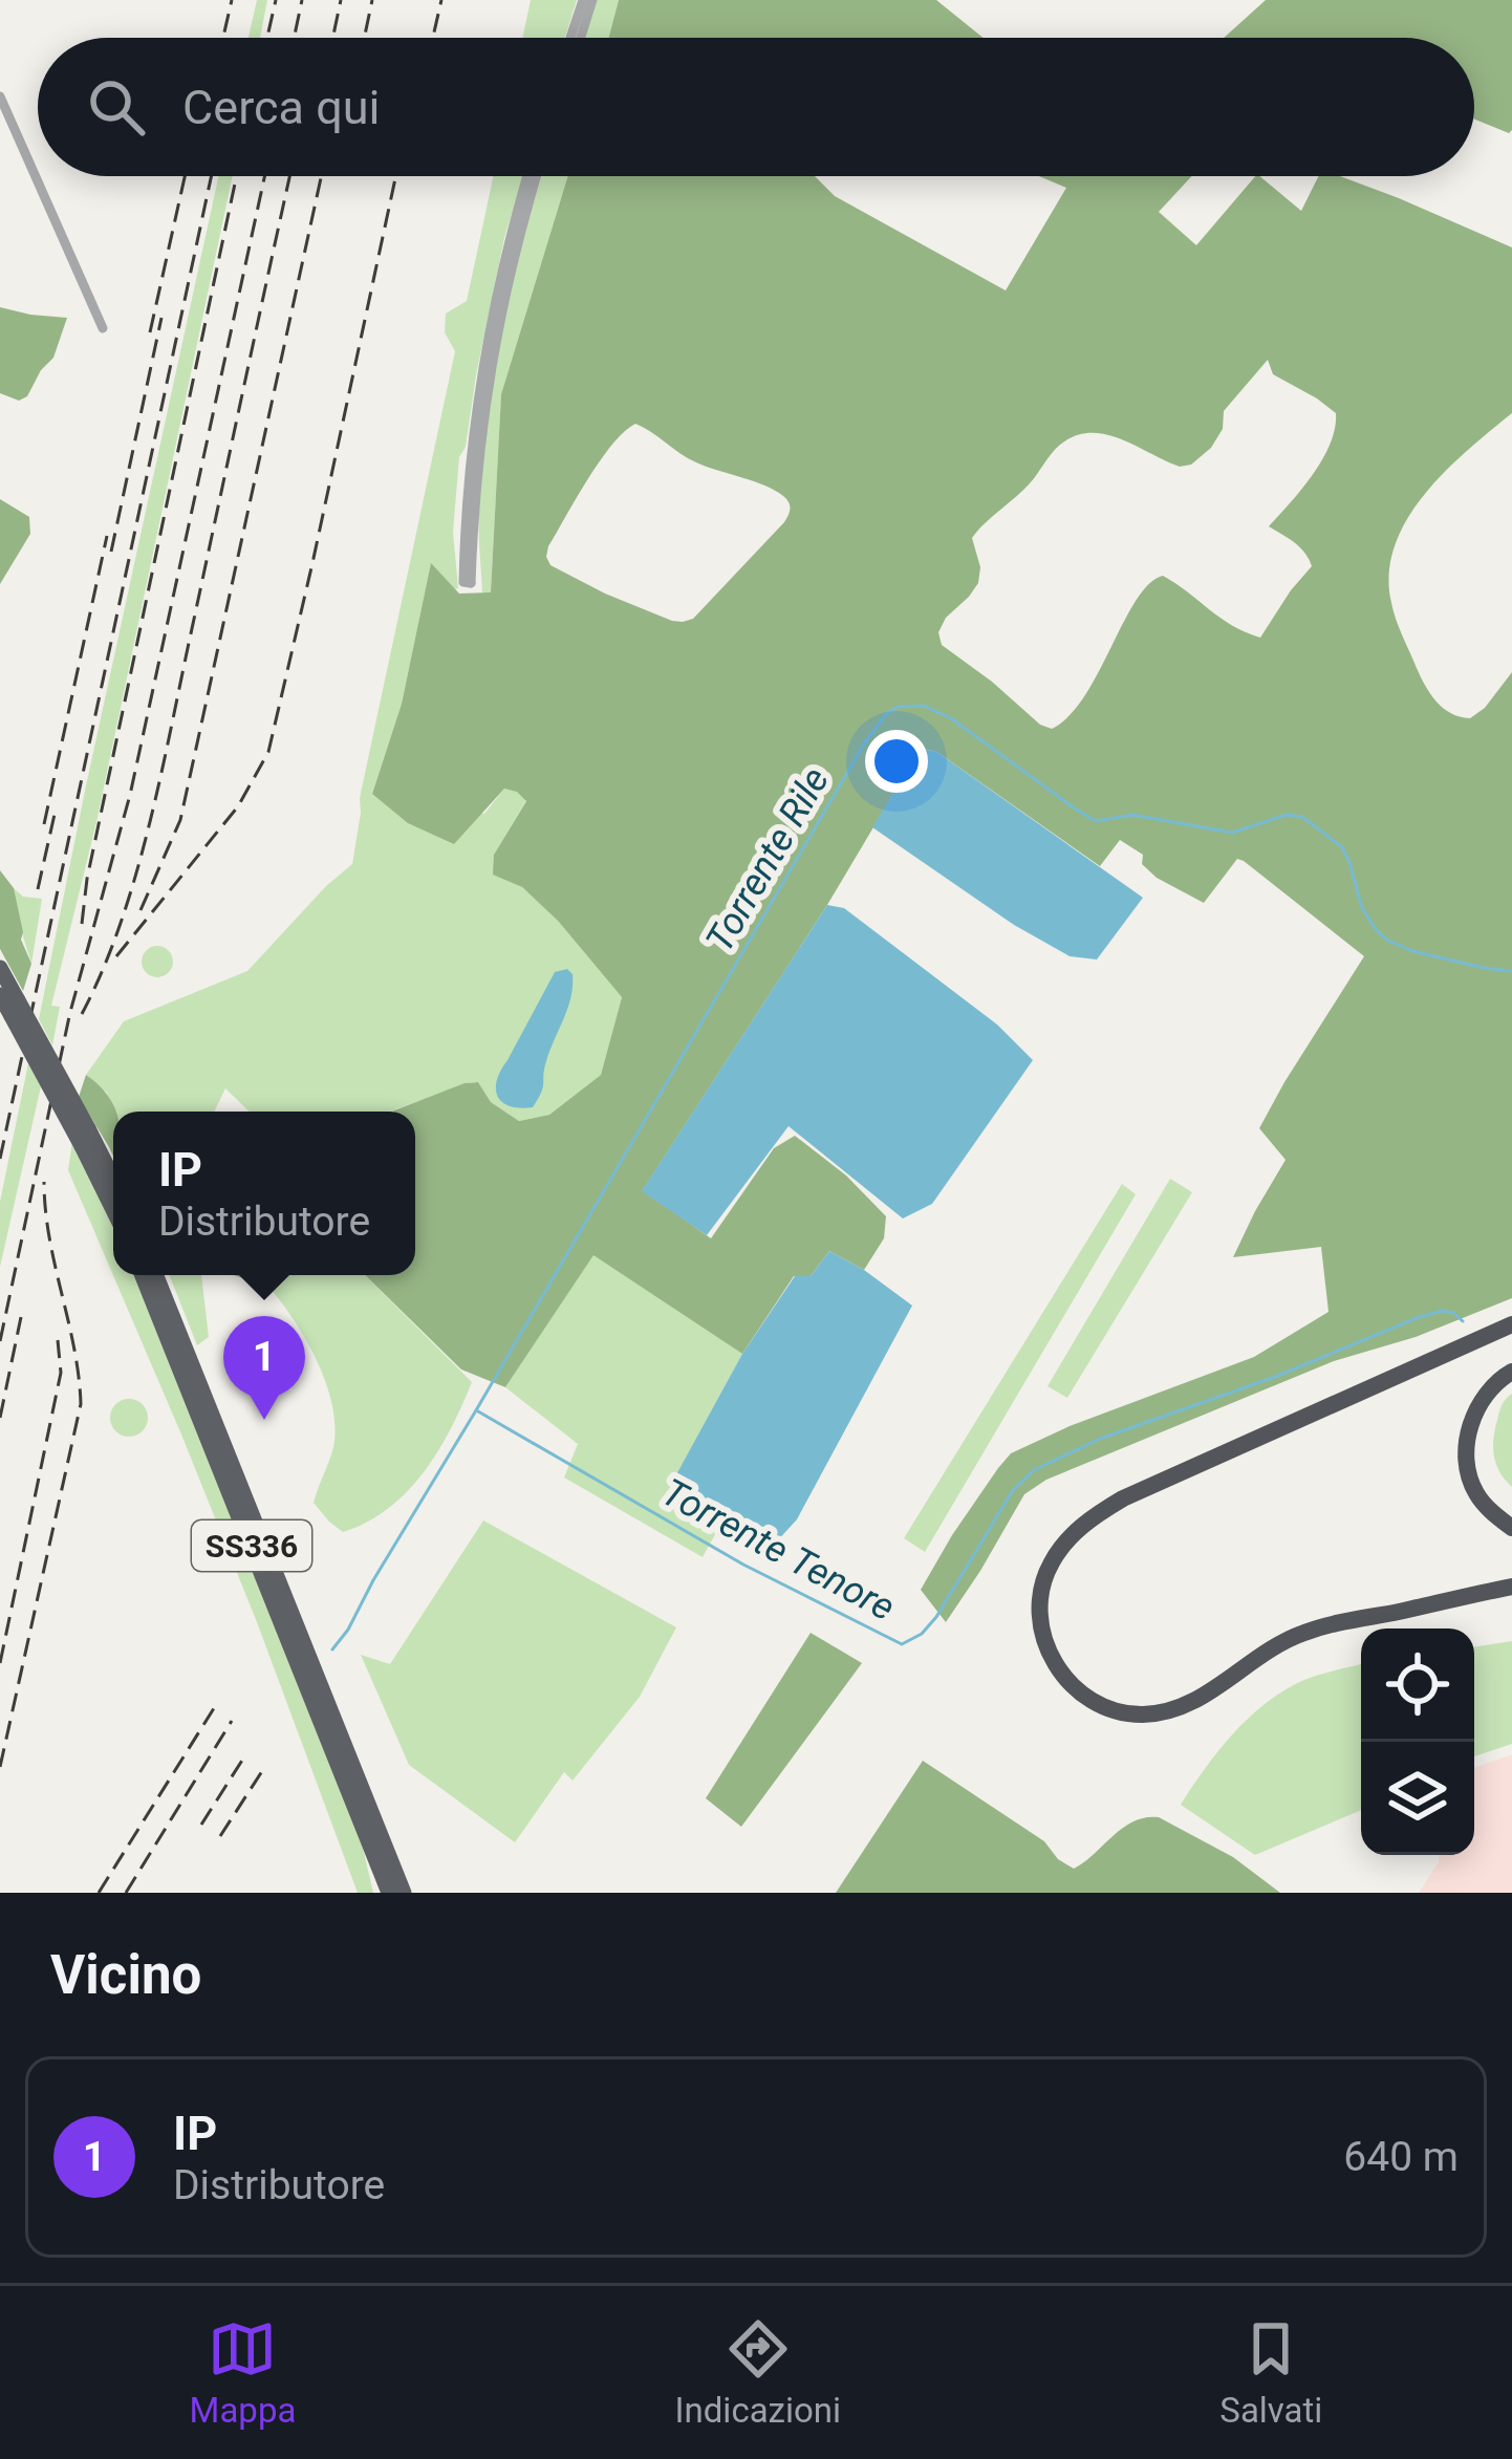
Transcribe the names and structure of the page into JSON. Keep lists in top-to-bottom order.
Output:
{
  "streets": {
    "highway": ["SS336"]
  },
  "water": ["Torrente Rile", "Torrente Tenore"],
  "page": {
    "search": "Cerca qui",
    "popup": ["IP", "Distributore"],
    "pins": "1",
    "heading": "Vicino",
    "list": [
      {
        "mark": "1",
        "name": "IP",
        "note": "Distributore",
        "value": "640 m"
      }
    ],
    "nav": ["Mappa", "Indicazioni", "Salvati"]
  }
}
